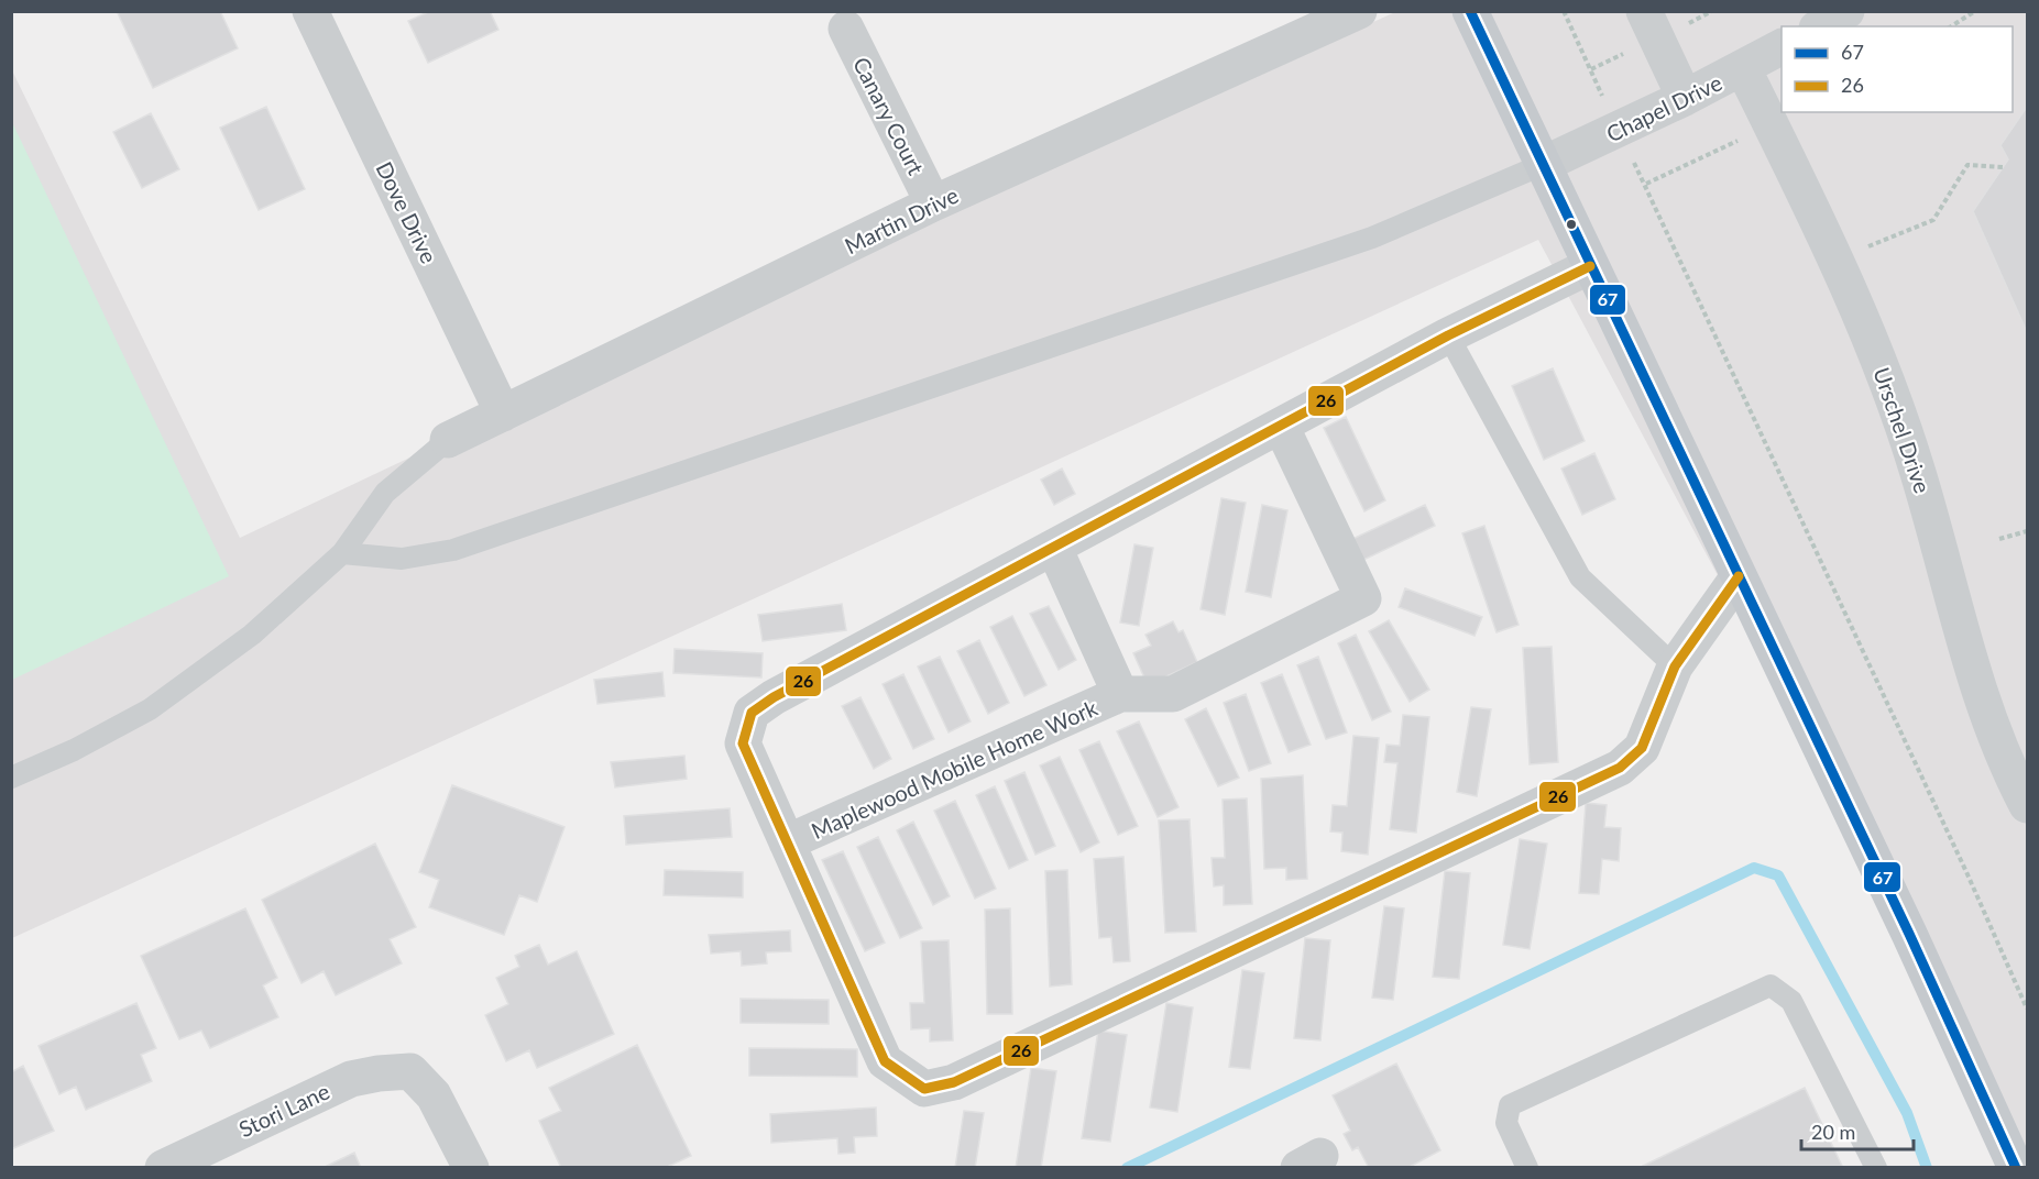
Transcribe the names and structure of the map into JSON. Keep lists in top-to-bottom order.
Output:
{
  "streets": {
    "street": [
      "Chapel Drive",
      "Canary Court",
      "Dove Drive",
      "Martin Drive",
      "Urschel Drive",
      "Maplewood Mobile Home Work",
      "Stori Lane"
    ]
  },
  "crossings": [
    ["Chapel Drive", "Urschel Drive"],
    ["Canary Court", "Martin Drive"],
    ["Dove Drive", "Martin Drive"]
  ],
  "lines": ["transit line 67", "transit line 26"],
  "legend": ["67", "26"],
  "scale_bar": "20 m"
}
